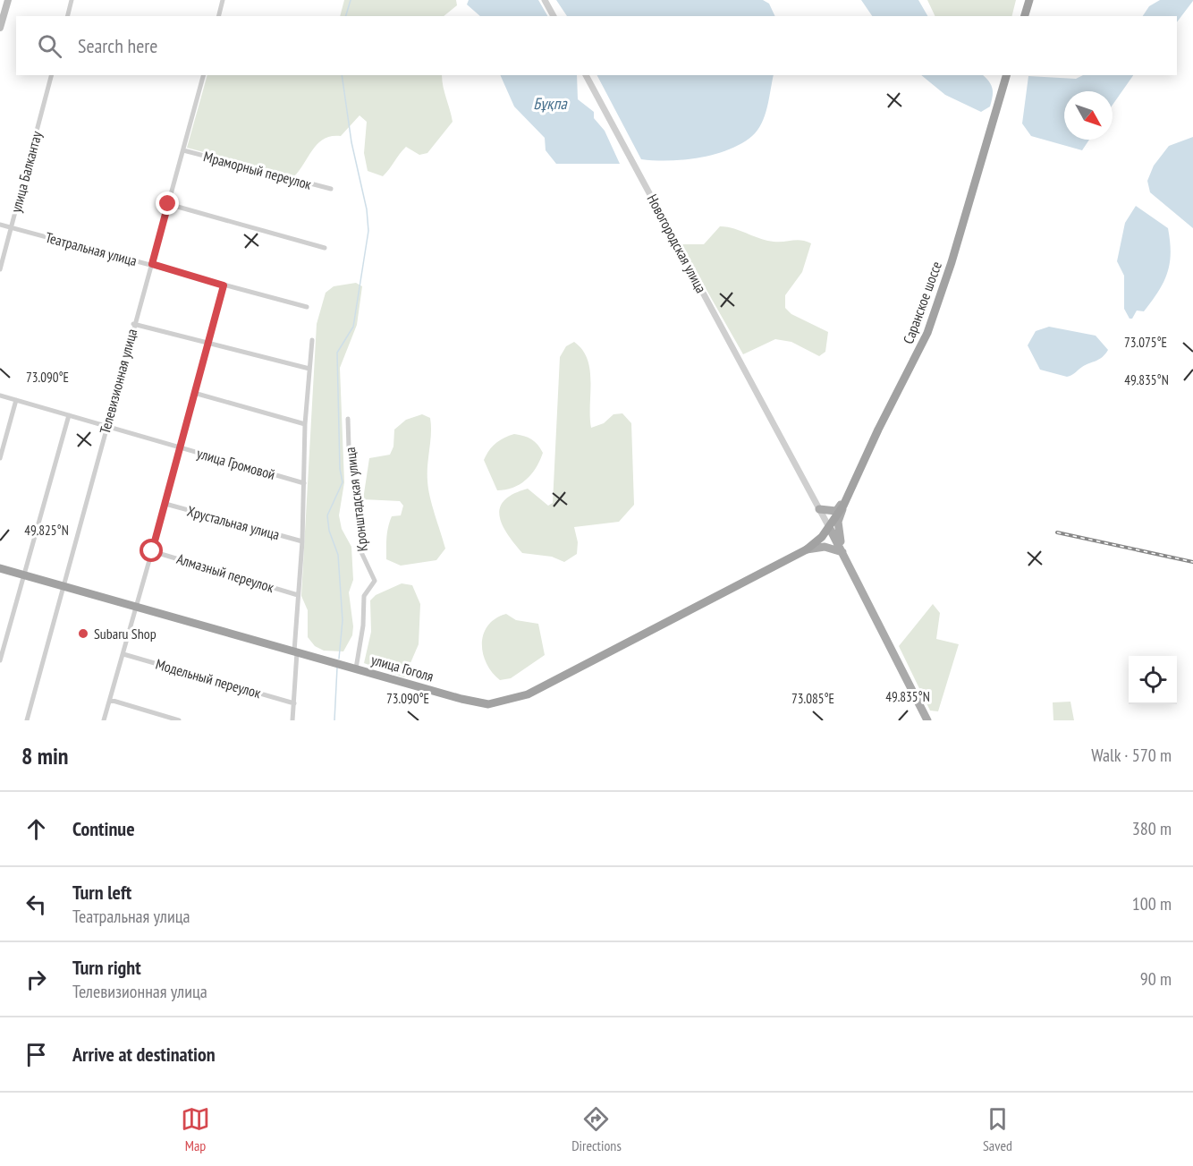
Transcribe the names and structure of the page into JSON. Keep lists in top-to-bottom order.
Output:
{
  "streets": {
    "highway": ["Саранское шоссе", "улица Гоголя"],
    "street": [
      "Мраморный переулок",
      "улица Балкантау",
      "Новогородская улица",
      "Театральная улица",
      "Телевизионная улица",
      "улица Громовой",
      "Кронштадская улица",
      "Хрустальная улица",
      "Алмазный переулок",
      "Модельный переулок"
    ]
  },
  "crossings": [
    ["Мраморный переулок", "Телевизионная улица"],
    ["улица Балкантау", "Театральная улица"],
    ["Новогородская улица", "Саранское шоссе"],
    ["Новогородская улица", "улица Гоголя"],
    ["Театральная улица", "Телевизионная улица"],
    ["Саранское шоссе", "улица Гоголя"],
    ["Телевизионная улица", "улица Громовой"],
    ["Телевизионная улица", "улица Гоголя"],
    ["Кронштадская улица", "улица Гоголя"]
  ],
  "water": ["Бұқпа"],
  "places": ["Subaru Shop"],
  "north": "bottom right",
  "page": {
    "search": "Search here",
    "heading": ["8 min", "Walk · 570 m"],
    "list": [
      ["Continue", "380 m"],
      ["Turn left", "Театральная улица", "100 m"],
      ["Turn right", "Телевизионная улица", "90 m"],
      "Arrive at destination"
    ],
    "nav": ["Map", "Directions", "Saved"]
  },
  "coordinates": [
    "73.075°E",
    "73.090°E",
    "49.835°N",
    "49.825°N",
    "73.085°E"
  ]
}
